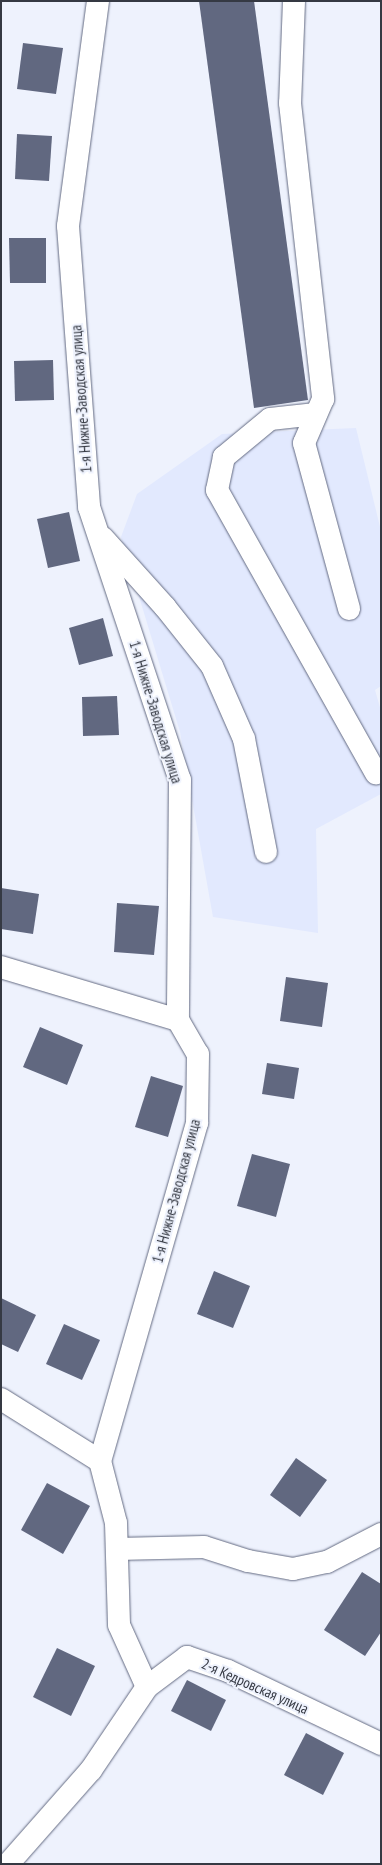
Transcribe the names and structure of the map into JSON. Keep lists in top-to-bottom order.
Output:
{
  "streets": {
    "street": ["1-я Нижне-Заводская улица", "2-я Кедровская улица"]
  }
}
